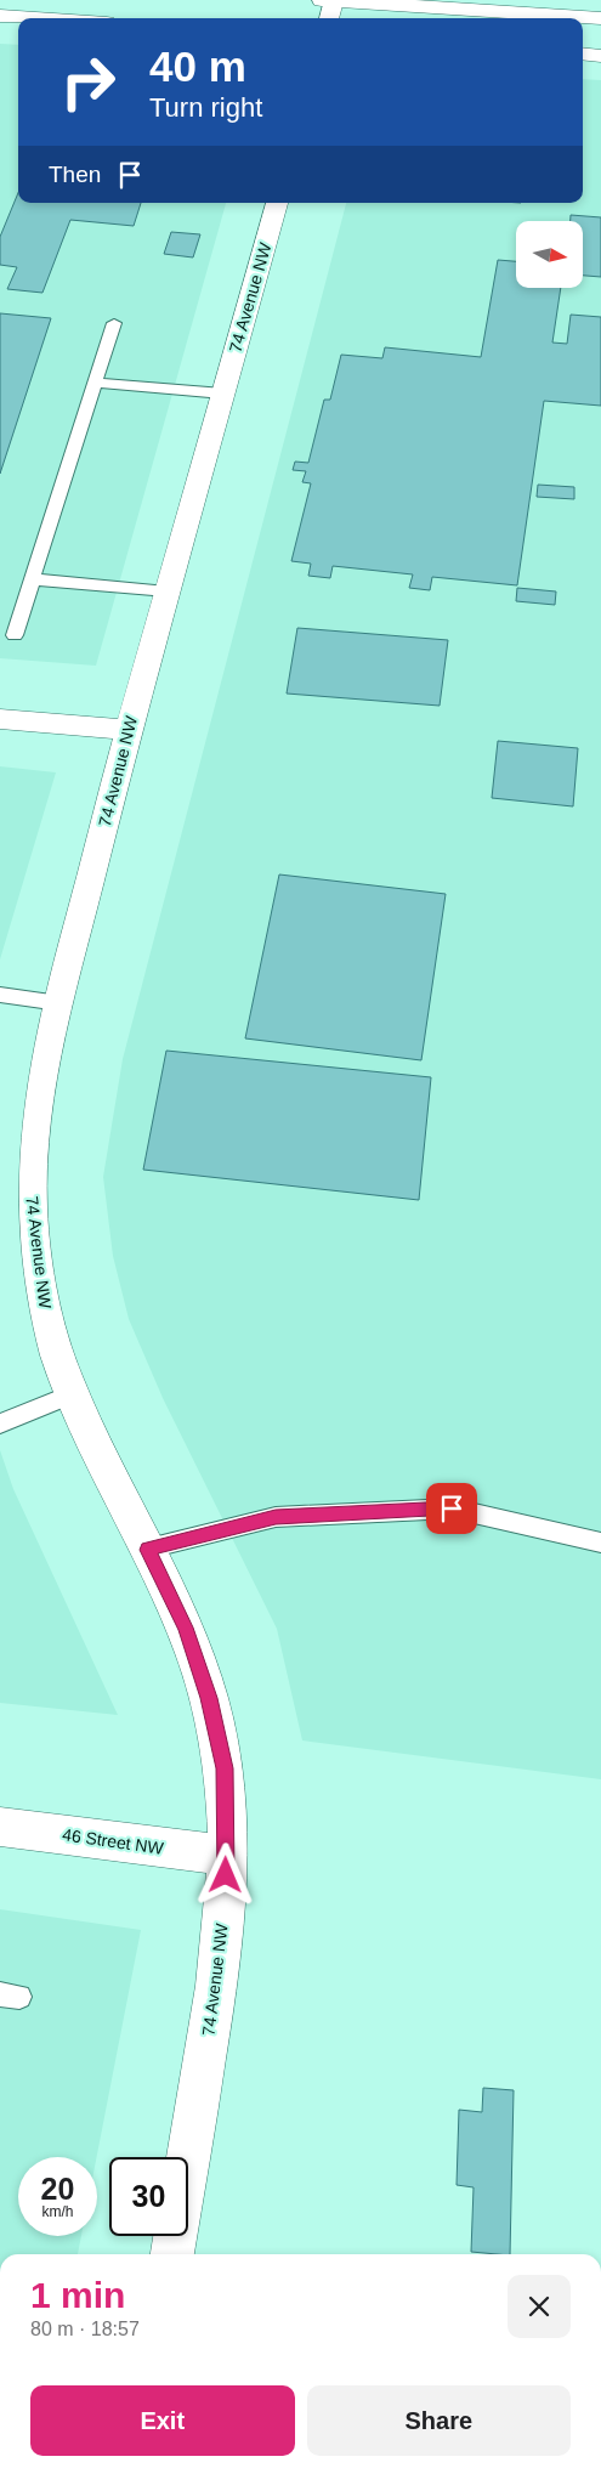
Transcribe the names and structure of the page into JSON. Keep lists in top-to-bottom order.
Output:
{
  "streets": {
    "street": ["74 Avenue NW", "46 Street NW"]
  },
  "crossings": [
    ["74 Avenue NW", "46 Street NW"]
  ],
  "north": "right",
  "page": {
    "turn": ["40 m", "Turn right"],
    "then": "Then",
    "speed": "20 km/h",
    "limit": "30",
    "heading": ["1 min", "80 m · 18:57"],
    "buttons": ["Exit", "Share"]
  }
}
